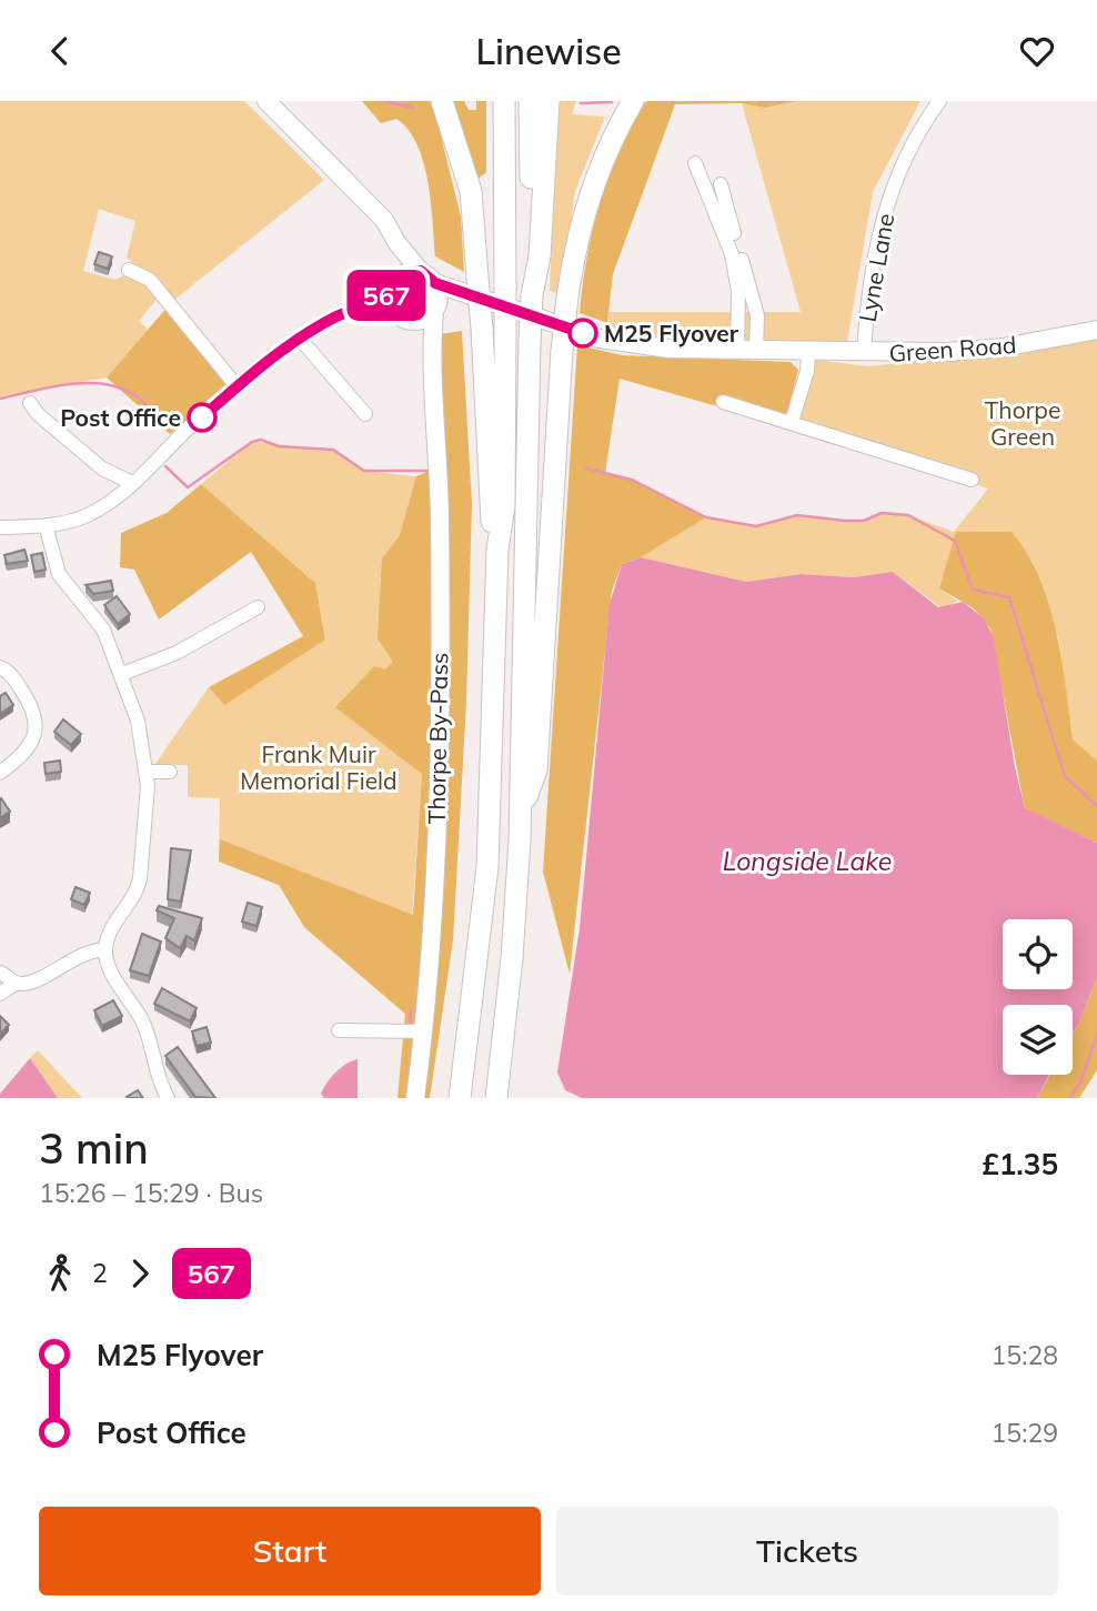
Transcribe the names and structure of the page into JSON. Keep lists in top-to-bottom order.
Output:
{
  "streets": {
    "main road": ["Green Road", "Thorpe By-Pass"],
    "street": ["Lyne Lane"]
  },
  "crossings": [
    ["Lyne Lane", "Green Road"],
    ["Green Road", "Thorpe By-Pass"]
  ],
  "water": ["Longside Lake"],
  "parks": ["Thorpe Green", "Frank Muir Memorial Field"],
  "places": ["M25 Flyover", "Post Office"],
  "lines": ["bus line 567"],
  "page": {
    "header": "Linewise",
    "on_map": "567",
    "heading": ["3 min", "15:26 – 15:29 · Bus", "£1.35"],
    "legs": ["2", "567"],
    "list": [
      {
        "name": "M25 Flyover",
        "value": "15:28"
      },
      {
        "name": "Post Office",
        "value": "15:29"
      }
    ],
    "buttons": ["Start", "Tickets"]
  }
}
